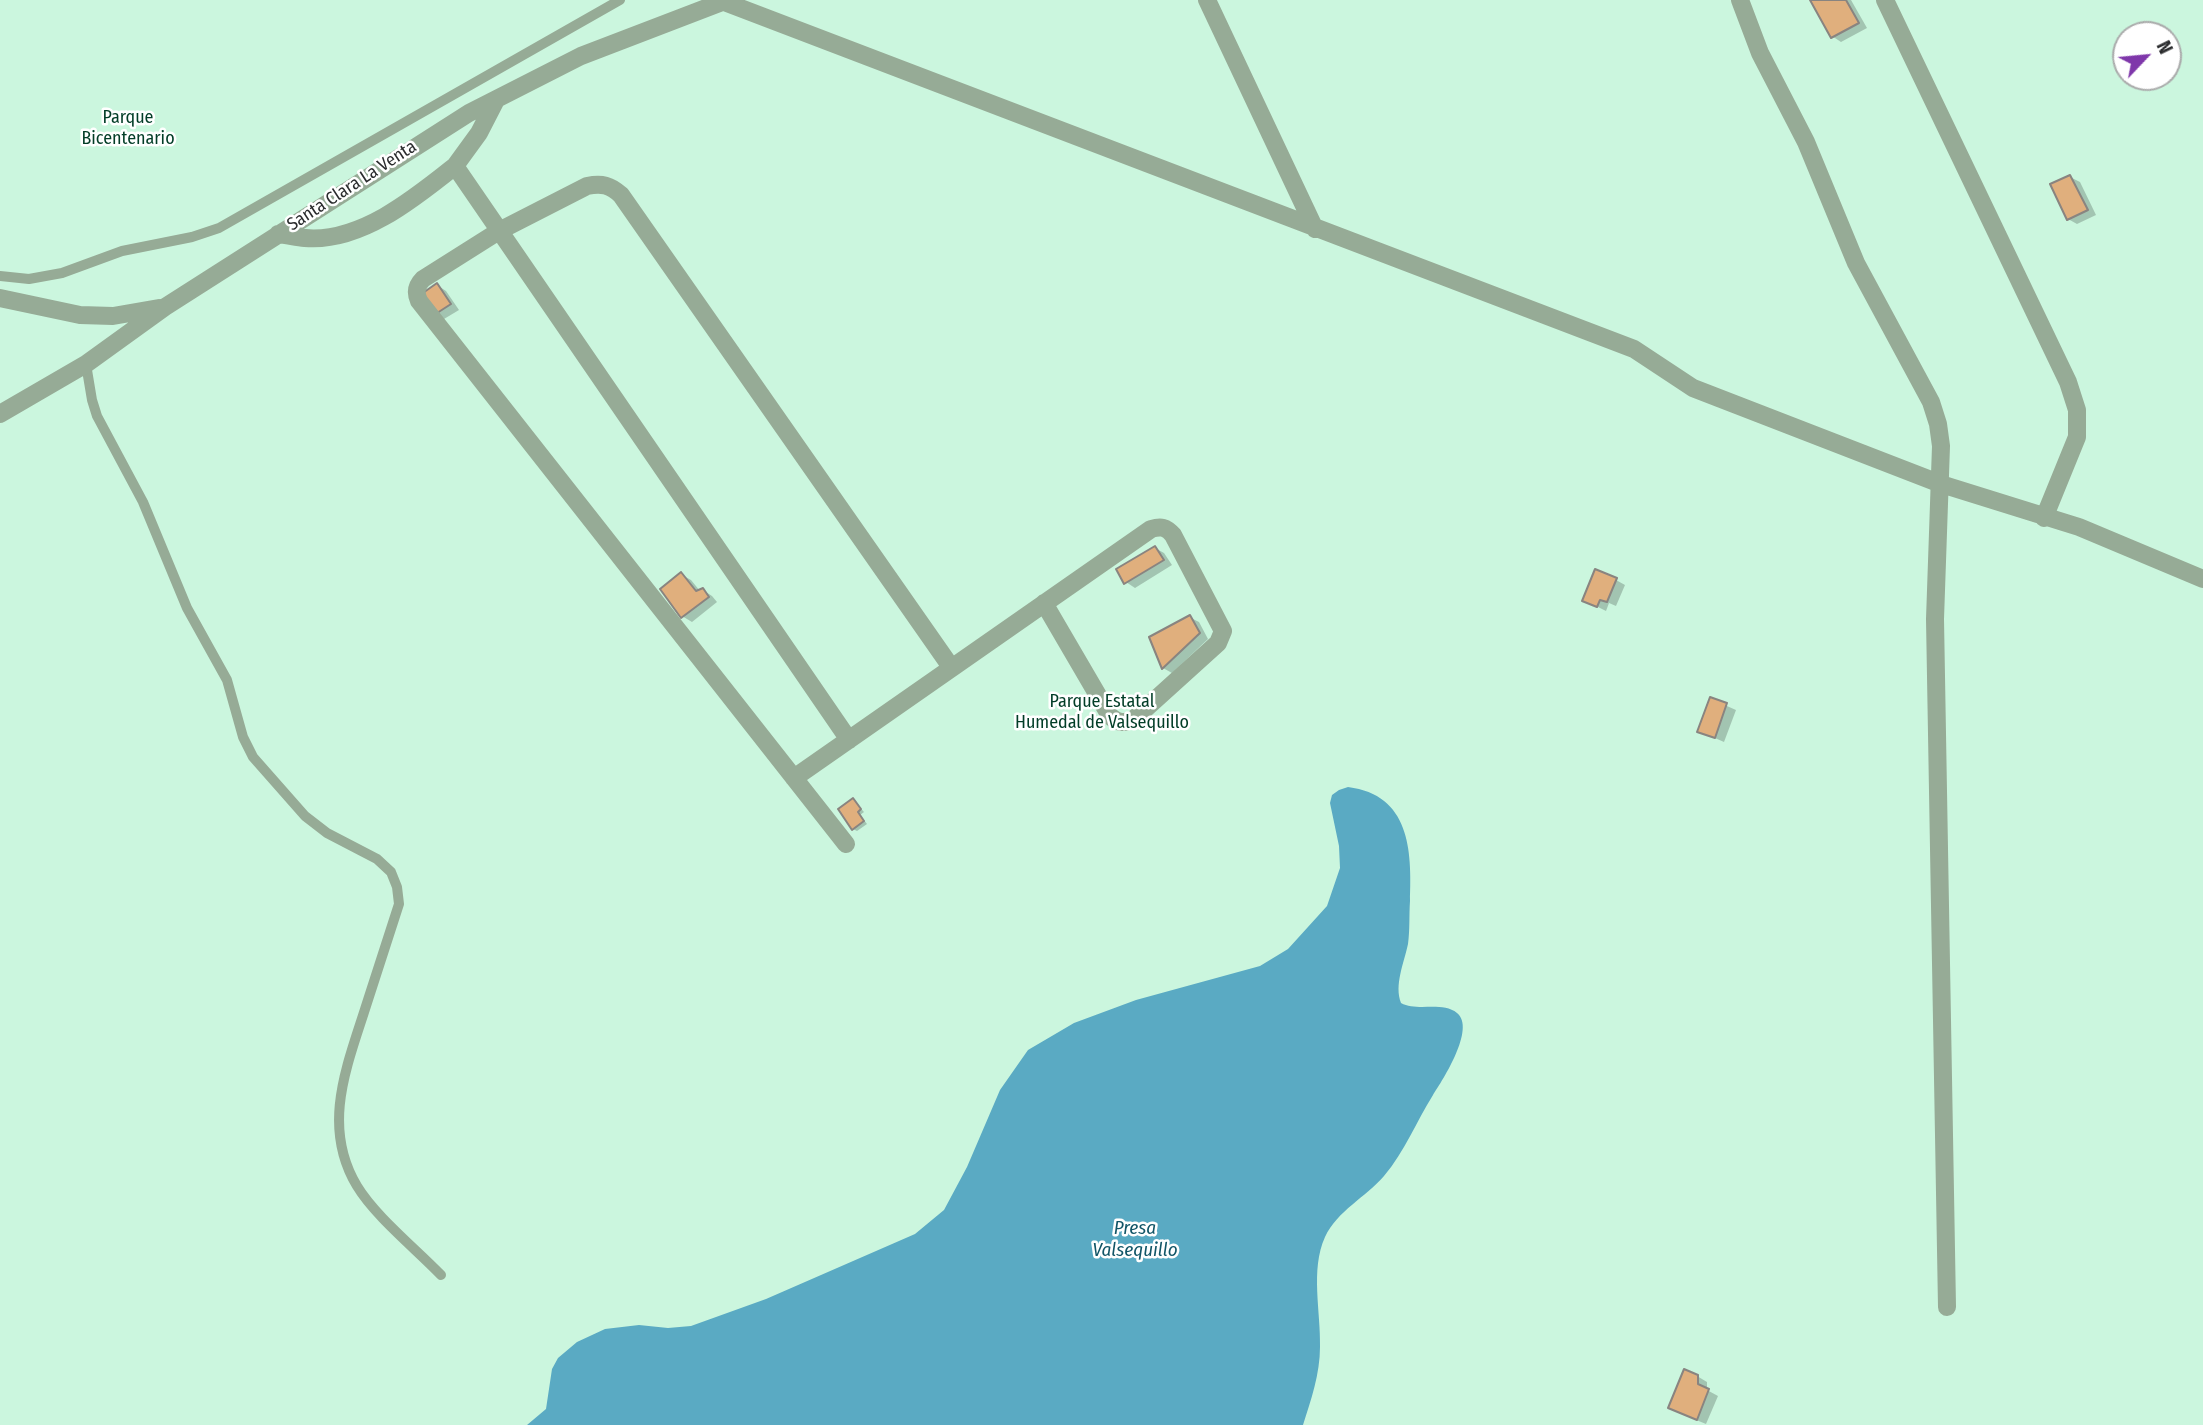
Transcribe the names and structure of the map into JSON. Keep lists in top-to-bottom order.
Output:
{
  "streets": {
    "street": ["Santa Clara La Venta"]
  },
  "water": ["Presa Valsequillo"],
  "parks": ["Parque Bicentenario", "Parque Estatal Humedal de Valsequillo"],
  "north": "top right"
}
